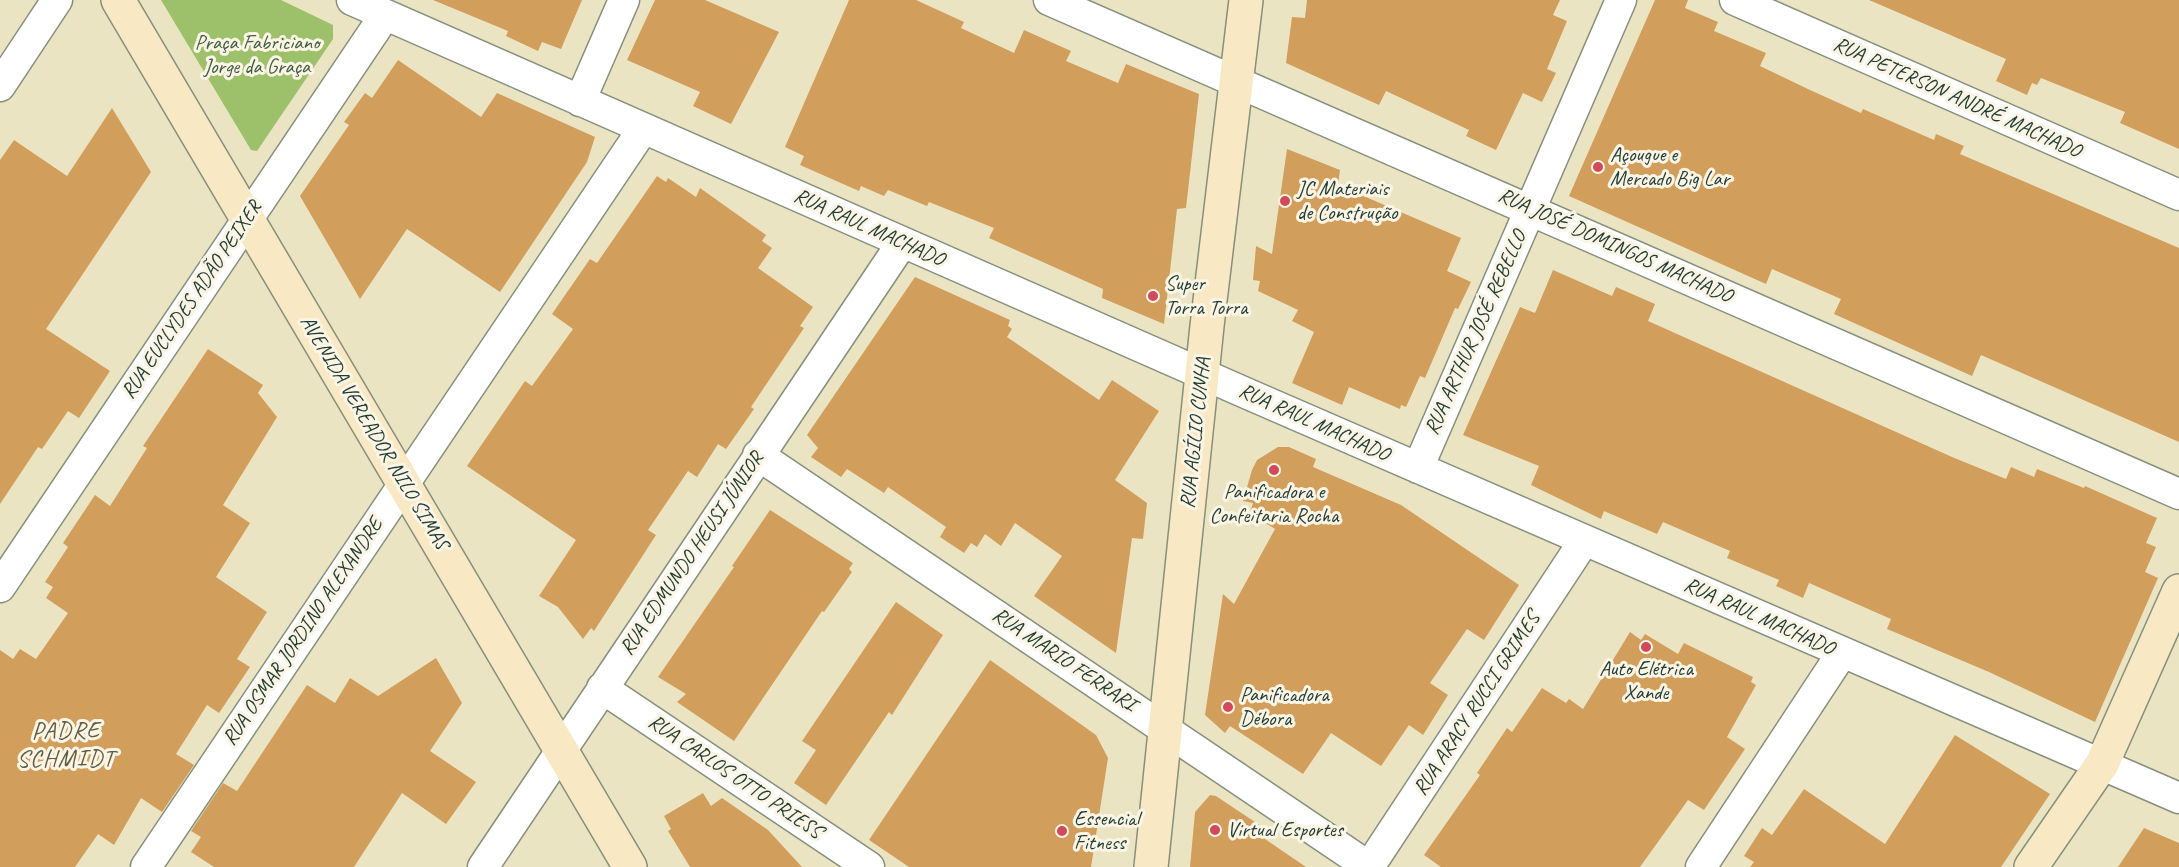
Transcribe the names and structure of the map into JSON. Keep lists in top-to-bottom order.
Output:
{
  "streets": {
    "main road": ["AVENIDA VEREADOR NILO SIMAS", "RUA AGÍLIO CUNHA"],
    "street": [
      "RUA PETERSON ANDRÉ MACHADO",
      "RUA RAUL MACHADO",
      "RUA JOSÉ DOMINGOS MACHADO",
      "RUA EUCLYDES ADÃO PEIXER",
      "RUA ARTHUR JOSÉ REBELLO",
      "RUA EDMUNDO HEUSI JÚNIOR",
      "RUA OSMAR JORDINO ALEXANDRE",
      "RUA MARIO FERRARI",
      "RUA ARACY RUCCI GRIMES",
      "RUA CARLOS OTTO PRIESS"
    ]
  },
  "crossings": [
    ["RUA RAUL MACHADO", "RUA EUCLYDES ADÃO PEIXER"],
    ["RUA RAUL MACHADO", "RUA ARTHUR JOSÉ REBELLO"],
    ["RUA RAUL MACHADO", "RUA AGÍLIO CUNHA"],
    ["RUA RAUL MACHADO", "RUA EDMUNDO HEUSI JÚNIOR"],
    ["RUA RAUL MACHADO", "RUA OSMAR JORDINO ALEXANDRE"],
    ["RUA RAUL MACHADO", "RUA ARACY RUCCI GRIMES"],
    ["RUA JOSÉ DOMINGOS MACHADO", "RUA ARTHUR JOSÉ REBELLO"],
    ["RUA JOSÉ DOMINGOS MACHADO", "RUA AGÍLIO CUNHA"],
    ["RUA EUCLYDES ADÃO PEIXER", "AVENIDA VEREADOR NILO SIMAS"],
    ["AVENIDA VEREADOR NILO SIMAS", "RUA EDMUNDO HEUSI JÚNIOR"],
    ["AVENIDA VEREADOR NILO SIMAS", "RUA OSMAR JORDINO ALEXANDRE"],
    ["RUA AGÍLIO CUNHA", "RUA MARIO FERRARI"],
    ["RUA EDMUNDO HEUSI JÚNIOR", "RUA MARIO FERRARI"],
    ["RUA EDMUNDO HEUSI JÚNIOR", "RUA CARLOS OTTO PRIESS"],
    ["RUA MARIO FERRARI", "RUA ARACY RUCCI GRIMES"]
  ],
  "districts": ["PADRE SCHMIDT"],
  "parks": ["Praça Fabriciano Jorge da Graça"],
  "places": [
    "Açougue e Mercado Big Lar",
    "JC Materiais de Construção",
    "Super Torra Torra",
    "Panificadora e Confeitaria Rocha",
    "Auto Elétrica Xande",
    "Panificadora Débora",
    "Virtual Esportes",
    "Essencial Fitness"
  ]
}
